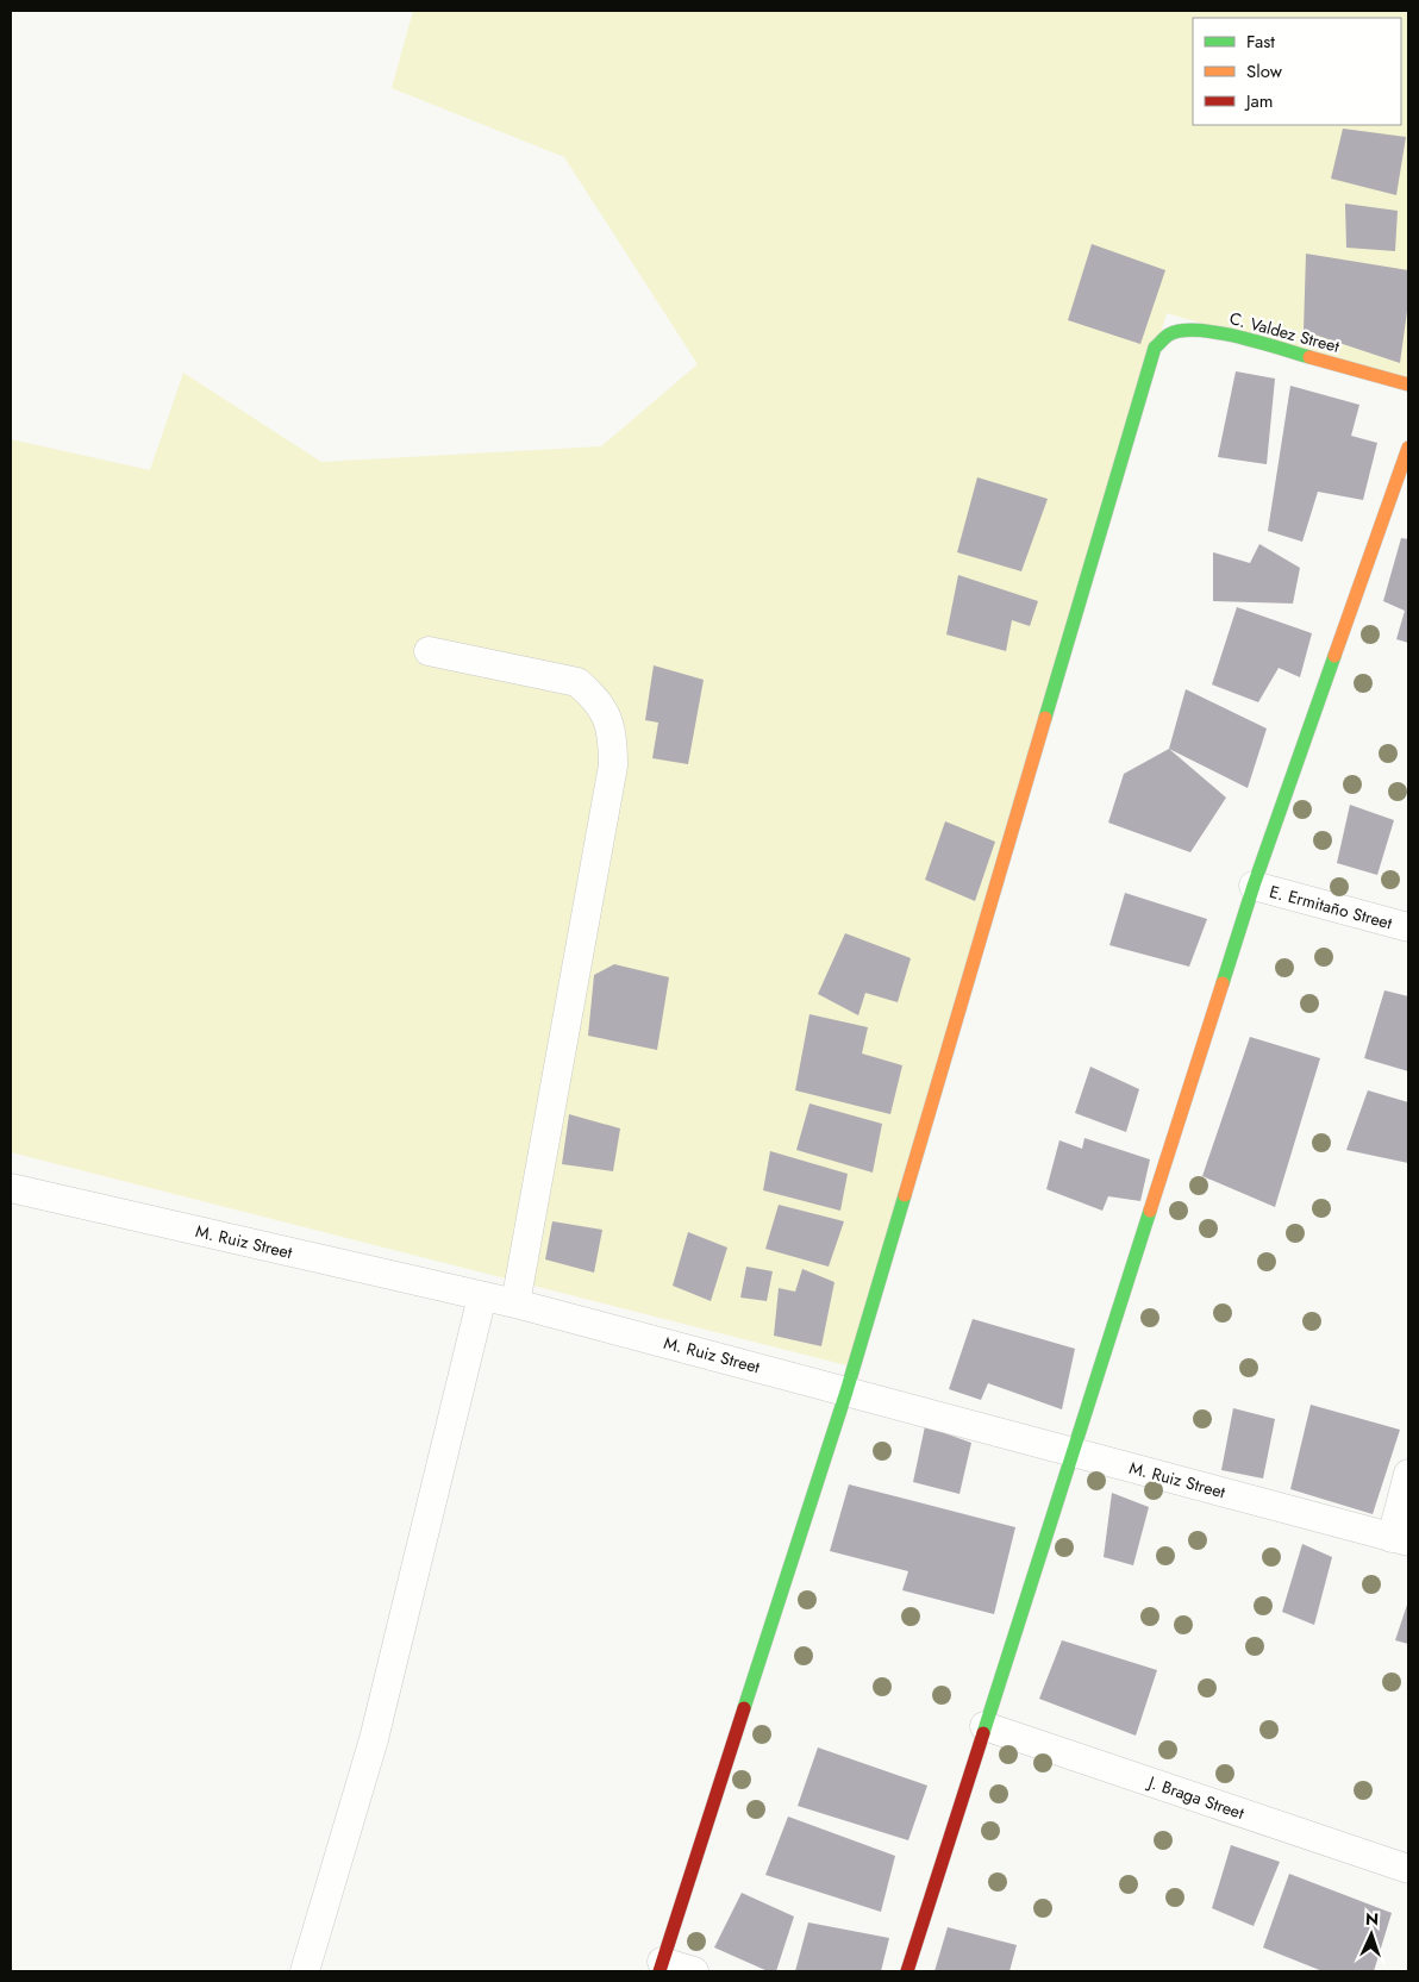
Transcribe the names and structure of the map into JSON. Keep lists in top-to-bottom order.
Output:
{
  "streets": {
    "street": [
      "C. Valdez Street",
      "E. Ermitaño Street",
      "M. Ruiz Street",
      "J. Braga Street"
    ]
  },
  "crossings": [
    ["C. Valdez Street", "M. Ruiz Street"]
  ],
  "legend": ["Fast", "Slow", "Jam"],
  "north": "top"
}
